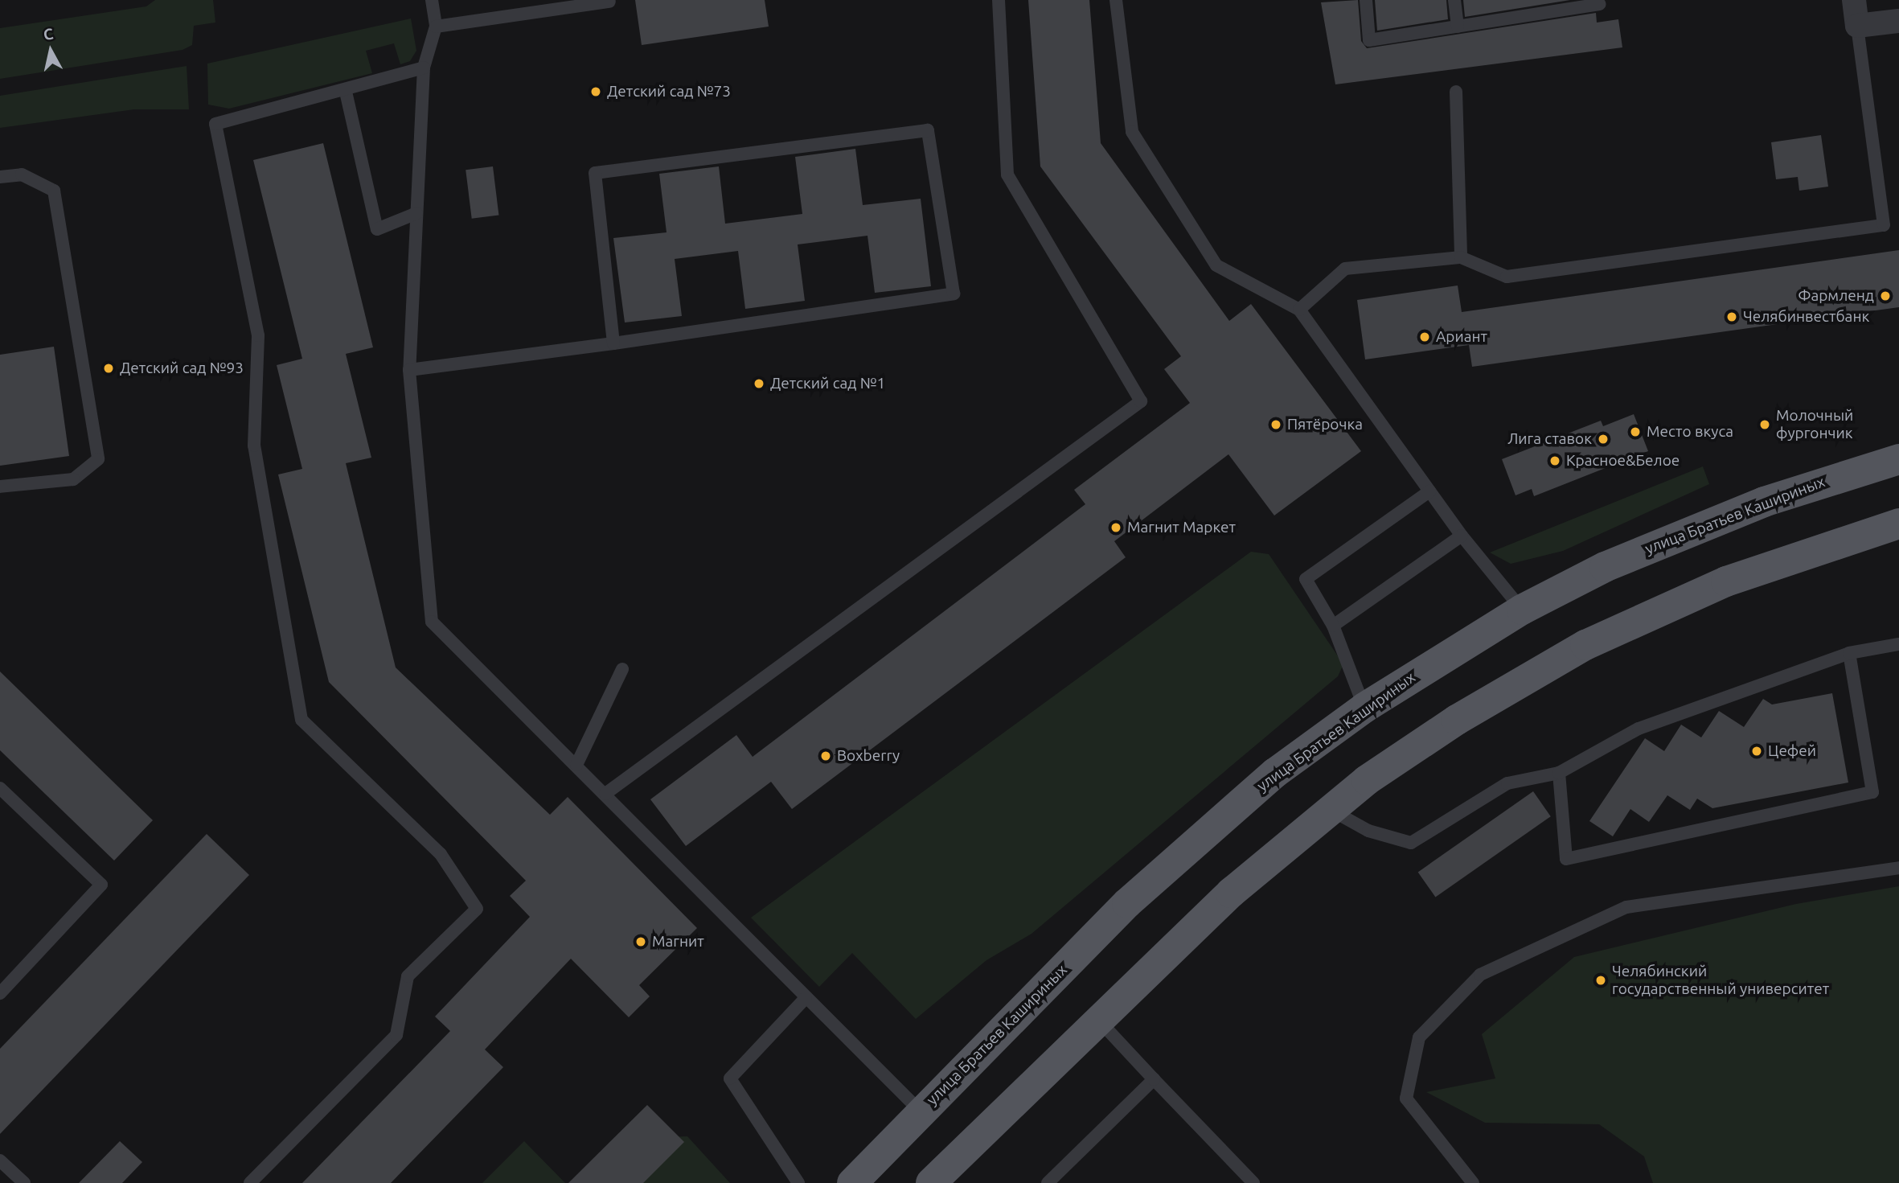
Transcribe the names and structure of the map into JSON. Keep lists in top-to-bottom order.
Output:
{
  "streets": {
    "main road": ["улица Братьев Кашириных"]
  },
  "places": [
    "Детский сад №73",
    "Фармленд",
    "Челябинвестбанк",
    "Ариант",
    "Детский сад №93",
    "Детский сад №1",
    "Пятёрочка",
    "Молочный фургончик",
    "Место вкуса",
    "Лига ставок",
    "Красное&Белое",
    "Магнит Маркет",
    "Цефей",
    "Boxberry",
    "Магнит",
    "Челябинский государственный университет"
  ],
  "north": "top"
}
